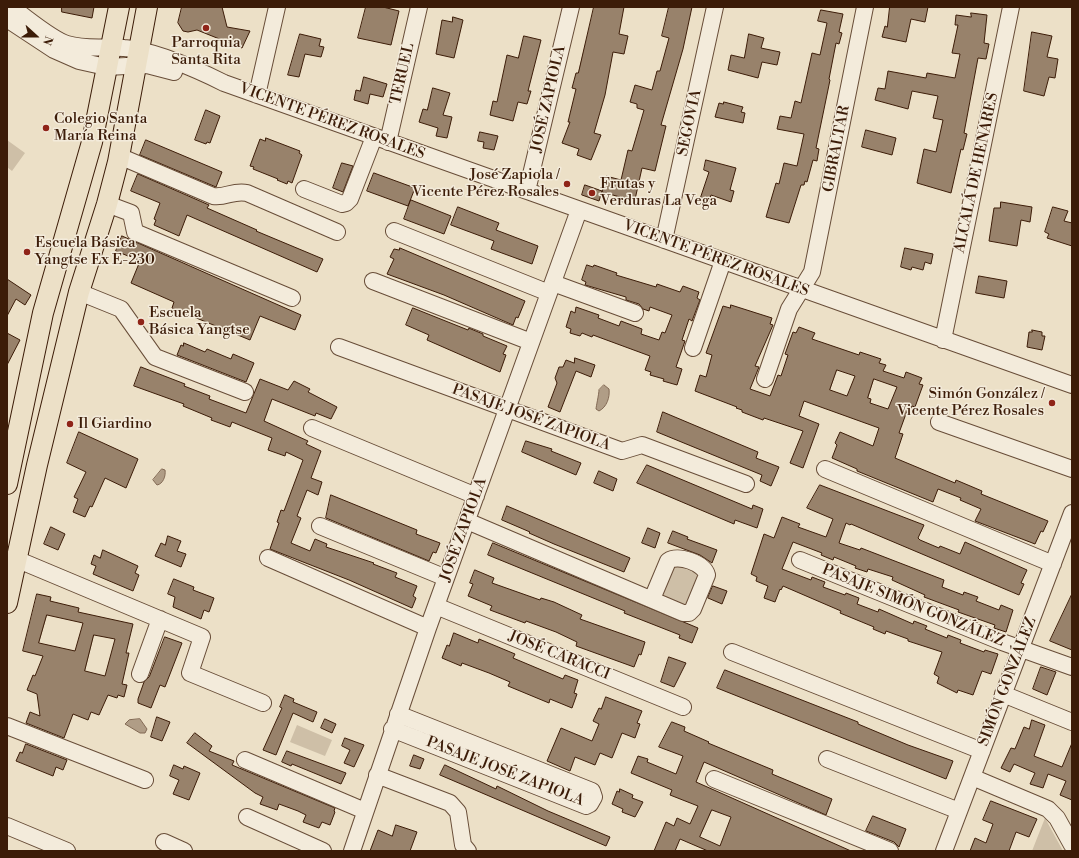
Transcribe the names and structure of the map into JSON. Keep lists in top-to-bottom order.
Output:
{
  "streets": {
    "street": [
      "TERUEL",
      "JOSÉ ZAPIOLA",
      "VICENTE PÉREZ ROSALES",
      "SEGOVIA",
      "GIBRALTAR",
      "ALCALÁ DE HENARES",
      "PASAJE JOSÉ ZAPIOLA",
      "PASAJE SIMÓN GONZÁLEZ",
      "JOSÉ CARACCI",
      "SIMÓN GONZÁLEZ"
    ]
  },
  "crossings": [
    ["TERUEL", "VICENTE PÉREZ ROSALES"],
    ["JOSÉ ZAPIOLA", "VICENTE PÉREZ ROSALES"],
    ["JOSÉ ZAPIOLA", "PASAJE JOSÉ ZAPIOLA"],
    ["JOSÉ ZAPIOLA", "JOSÉ CARACCI"],
    ["VICENTE PÉREZ ROSALES", "SEGOVIA"],
    ["VICENTE PÉREZ ROSALES", "GIBRALTAR"],
    ["VICENTE PÉREZ ROSALES", "ALCALÁ DE HENARES"],
    ["PASAJE SIMÓN GONZÁLEZ", "SIMÓN GONZÁLEZ"]
  ],
  "places": [
    "Parroquia Santa Rita",
    "Colegio Santa María Reina",
    "José Zapiola / Vicente Pérez Rosales",
    "Frutas y Verduras La Vega",
    "Escuela Básica Yangtse Ex E-230",
    "Escuela Básica Yangtse",
    "Simón González / Vicente Pérez Rosales",
    "Il Giardino"
  ],
  "north": "right"
}
